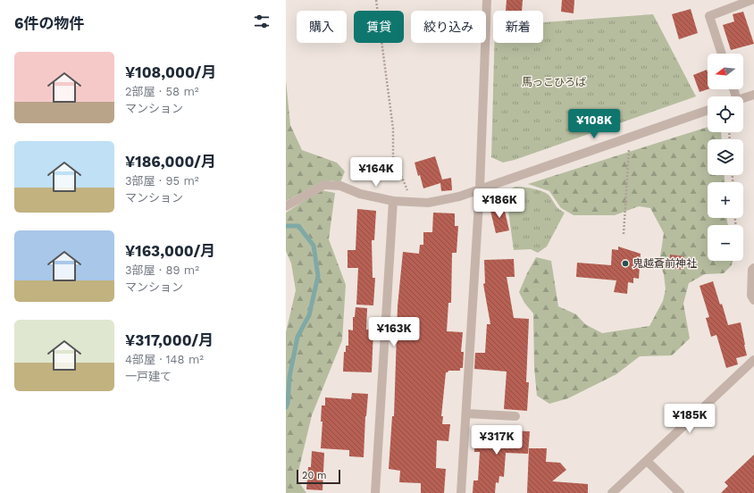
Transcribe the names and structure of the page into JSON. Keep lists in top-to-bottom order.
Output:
{
  "parks": ["馬っこひろば"],
  "places": ["鬼越蒼前神社"],
  "scale_bar": "20 m",
  "north": "left",
  "page": {
    "heading": "6件の物件",
    "chip": [
      "購入",
      "賃貸",
      "絞り込み",
      "新着"
    ],
    "list": [
      {
        "name": "¥108,000/月",
        "note": "2部屋 · 58 m² · マンション"
      },
      {
        "name": "¥186,000/月",
        "note": "3部屋 · 95 m² · マンション"
      },
      {
        "name": "¥163,000/月",
        "note": "3部屋 · 89 m² · マンション"
      },
      {
        "name": "¥317,000/月",
        "note": "4部屋 · 148 m² · 一戸建て"
      }
    ],
    "map_buttons": ["+", "−"],
    "price": [
      "¥108K",
      "¥164K",
      "¥186K",
      "¥163K",
      "¥185K",
      "¥317K"
    ],
    "scale": "20 m"
  }
}
